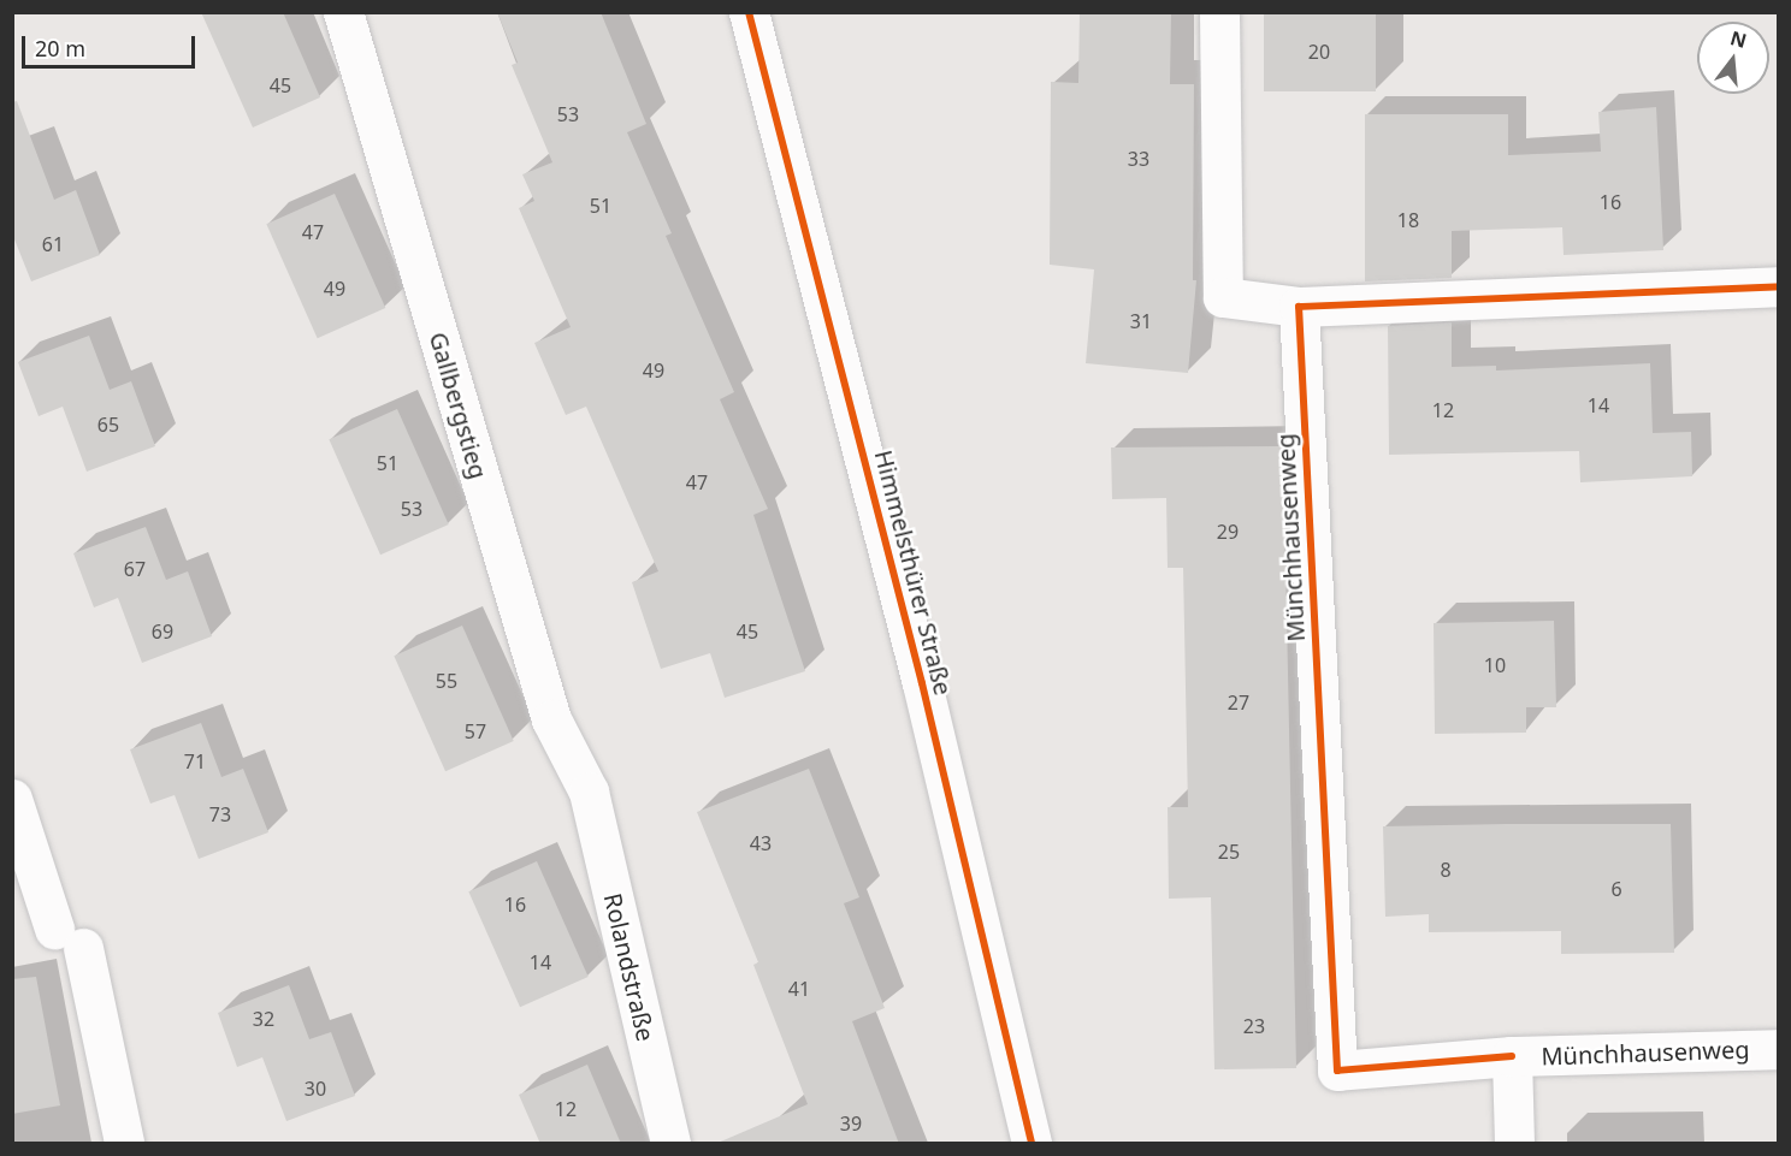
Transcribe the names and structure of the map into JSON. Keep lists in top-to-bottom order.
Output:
{
  "streets": {
    "street": [
      "Gallbergstieg",
      "Münchhausenweg",
      "Himmelsthürer Straße",
      "Rolandstraße"
    ]
  },
  "crossings": [
    ["Gallbergstieg", "Rolandstraße"]
  ],
  "house_numbers": [
    "20",
    "45",
    "53",
    "33",
    "16",
    "51",
    "18",
    "47",
    "61",
    "49",
    "31",
    "49",
    "14",
    "12",
    "65",
    "51",
    "47",
    "53",
    "29",
    "67",
    "69",
    "45",
    "10",
    "55",
    "27",
    "57",
    "71",
    "73",
    "43",
    "25",
    "8",
    "6",
    "16",
    "14",
    "41",
    "32",
    "23",
    "30",
    "12",
    "39"
  ],
  "scale_bar": "20 m",
  "north": "top"
}
